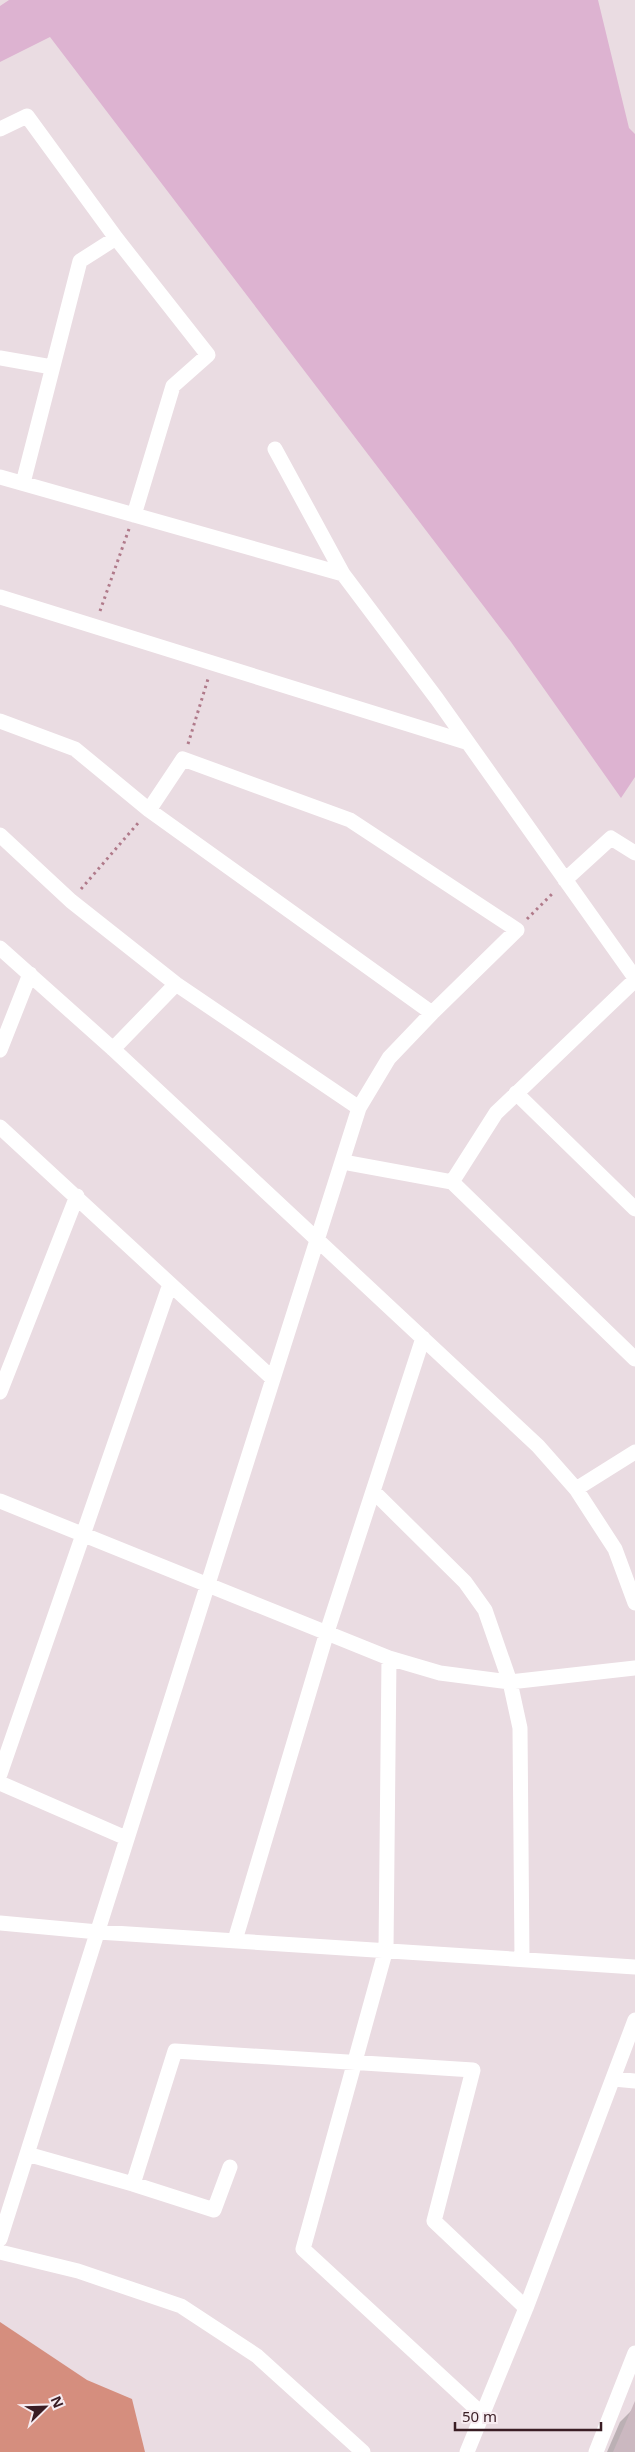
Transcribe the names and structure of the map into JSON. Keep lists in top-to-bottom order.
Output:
{
  "scale_bar": "50 m",
  "north": "top right"
}
